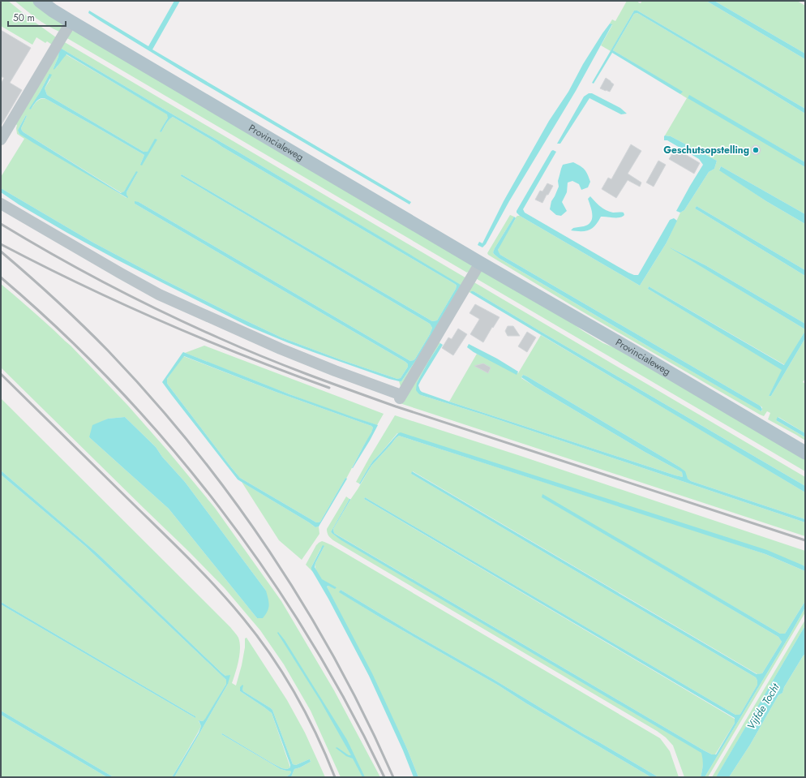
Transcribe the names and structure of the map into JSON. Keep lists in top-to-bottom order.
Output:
{
  "streets": {
    "main road": ["Provincialeweg"]
  },
  "water": ["Vijfde Tocht"],
  "places": ["Geschutsopstelling"],
  "scale_bar": "50 m"
}
